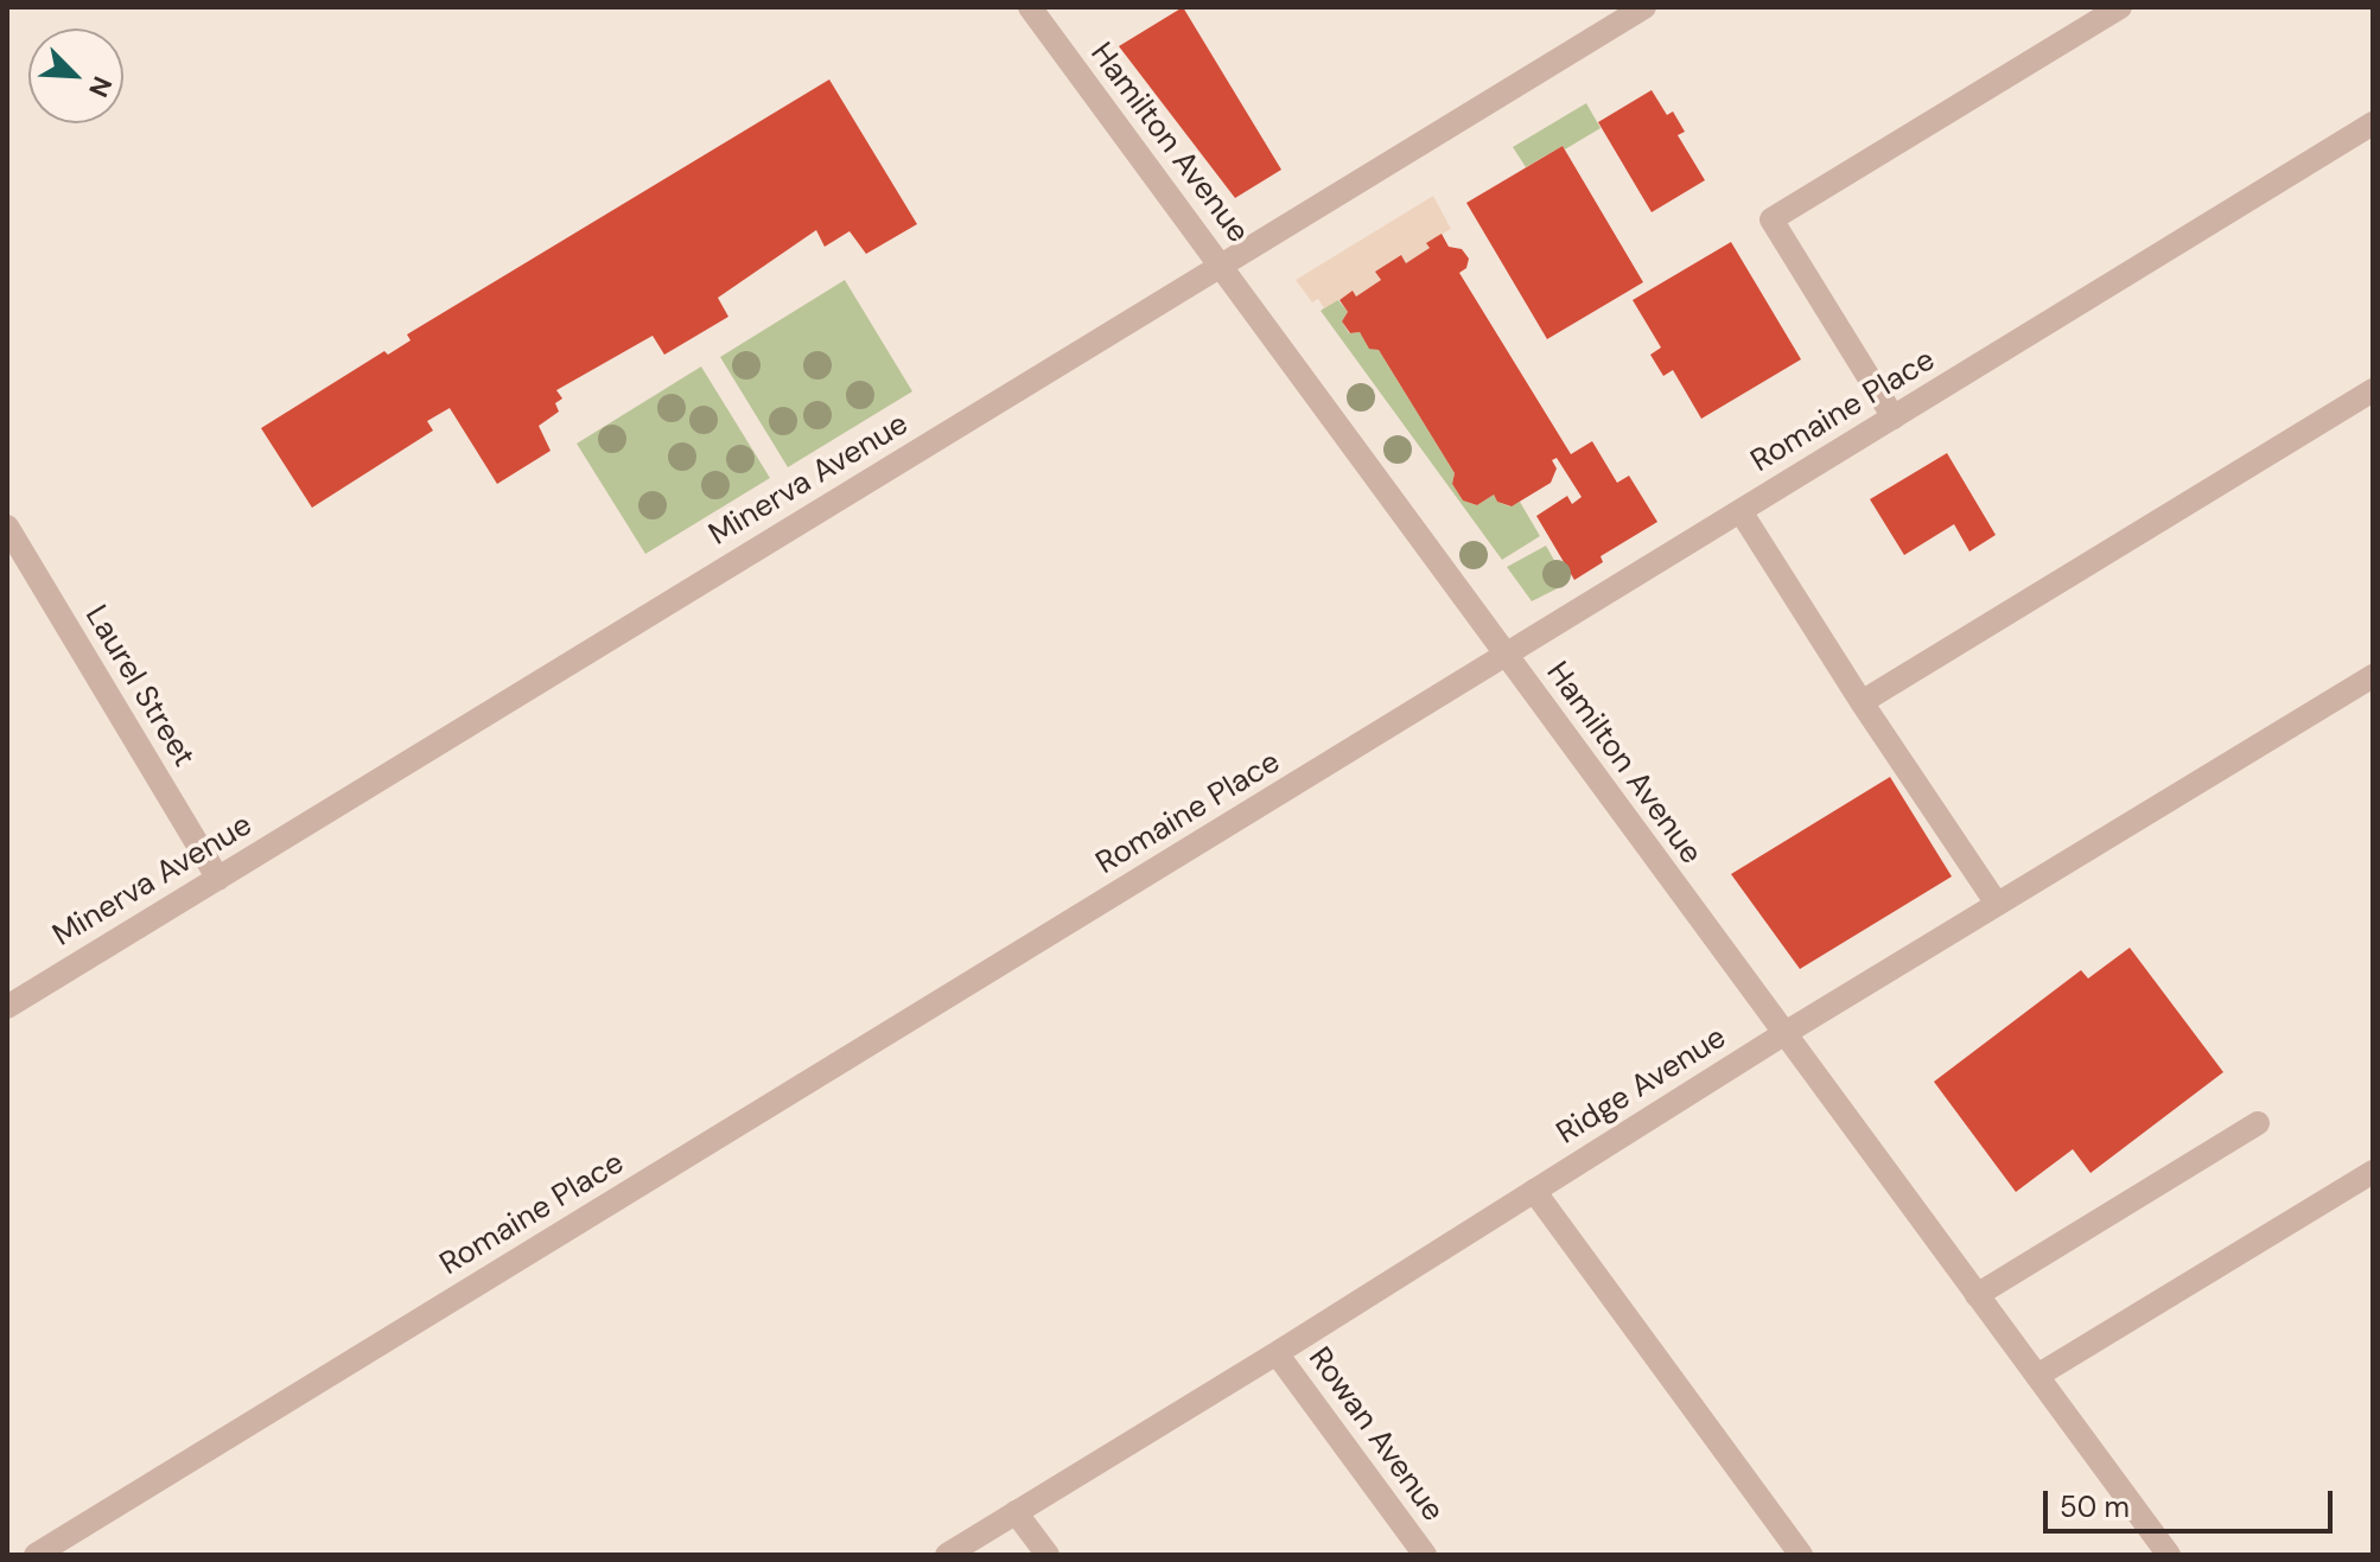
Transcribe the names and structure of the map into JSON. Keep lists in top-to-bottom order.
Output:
{
  "streets": {
    "street": [
      "Hamilton Avenue",
      "Romaine Place",
      "Minerva Avenue",
      "Laurel Street",
      "Ridge Avenue",
      "Rowan Avenue"
    ]
  },
  "crossings": [
    ["Hamilton Avenue", "Romaine Place"],
    ["Hamilton Avenue", "Minerva Avenue"],
    ["Hamilton Avenue", "Ridge Avenue"],
    ["Minerva Avenue", "Laurel Street"],
    ["Ridge Avenue", "Rowan Avenue"]
  ],
  "scale_bar": "50 m",
  "north": "bottom right"
}
